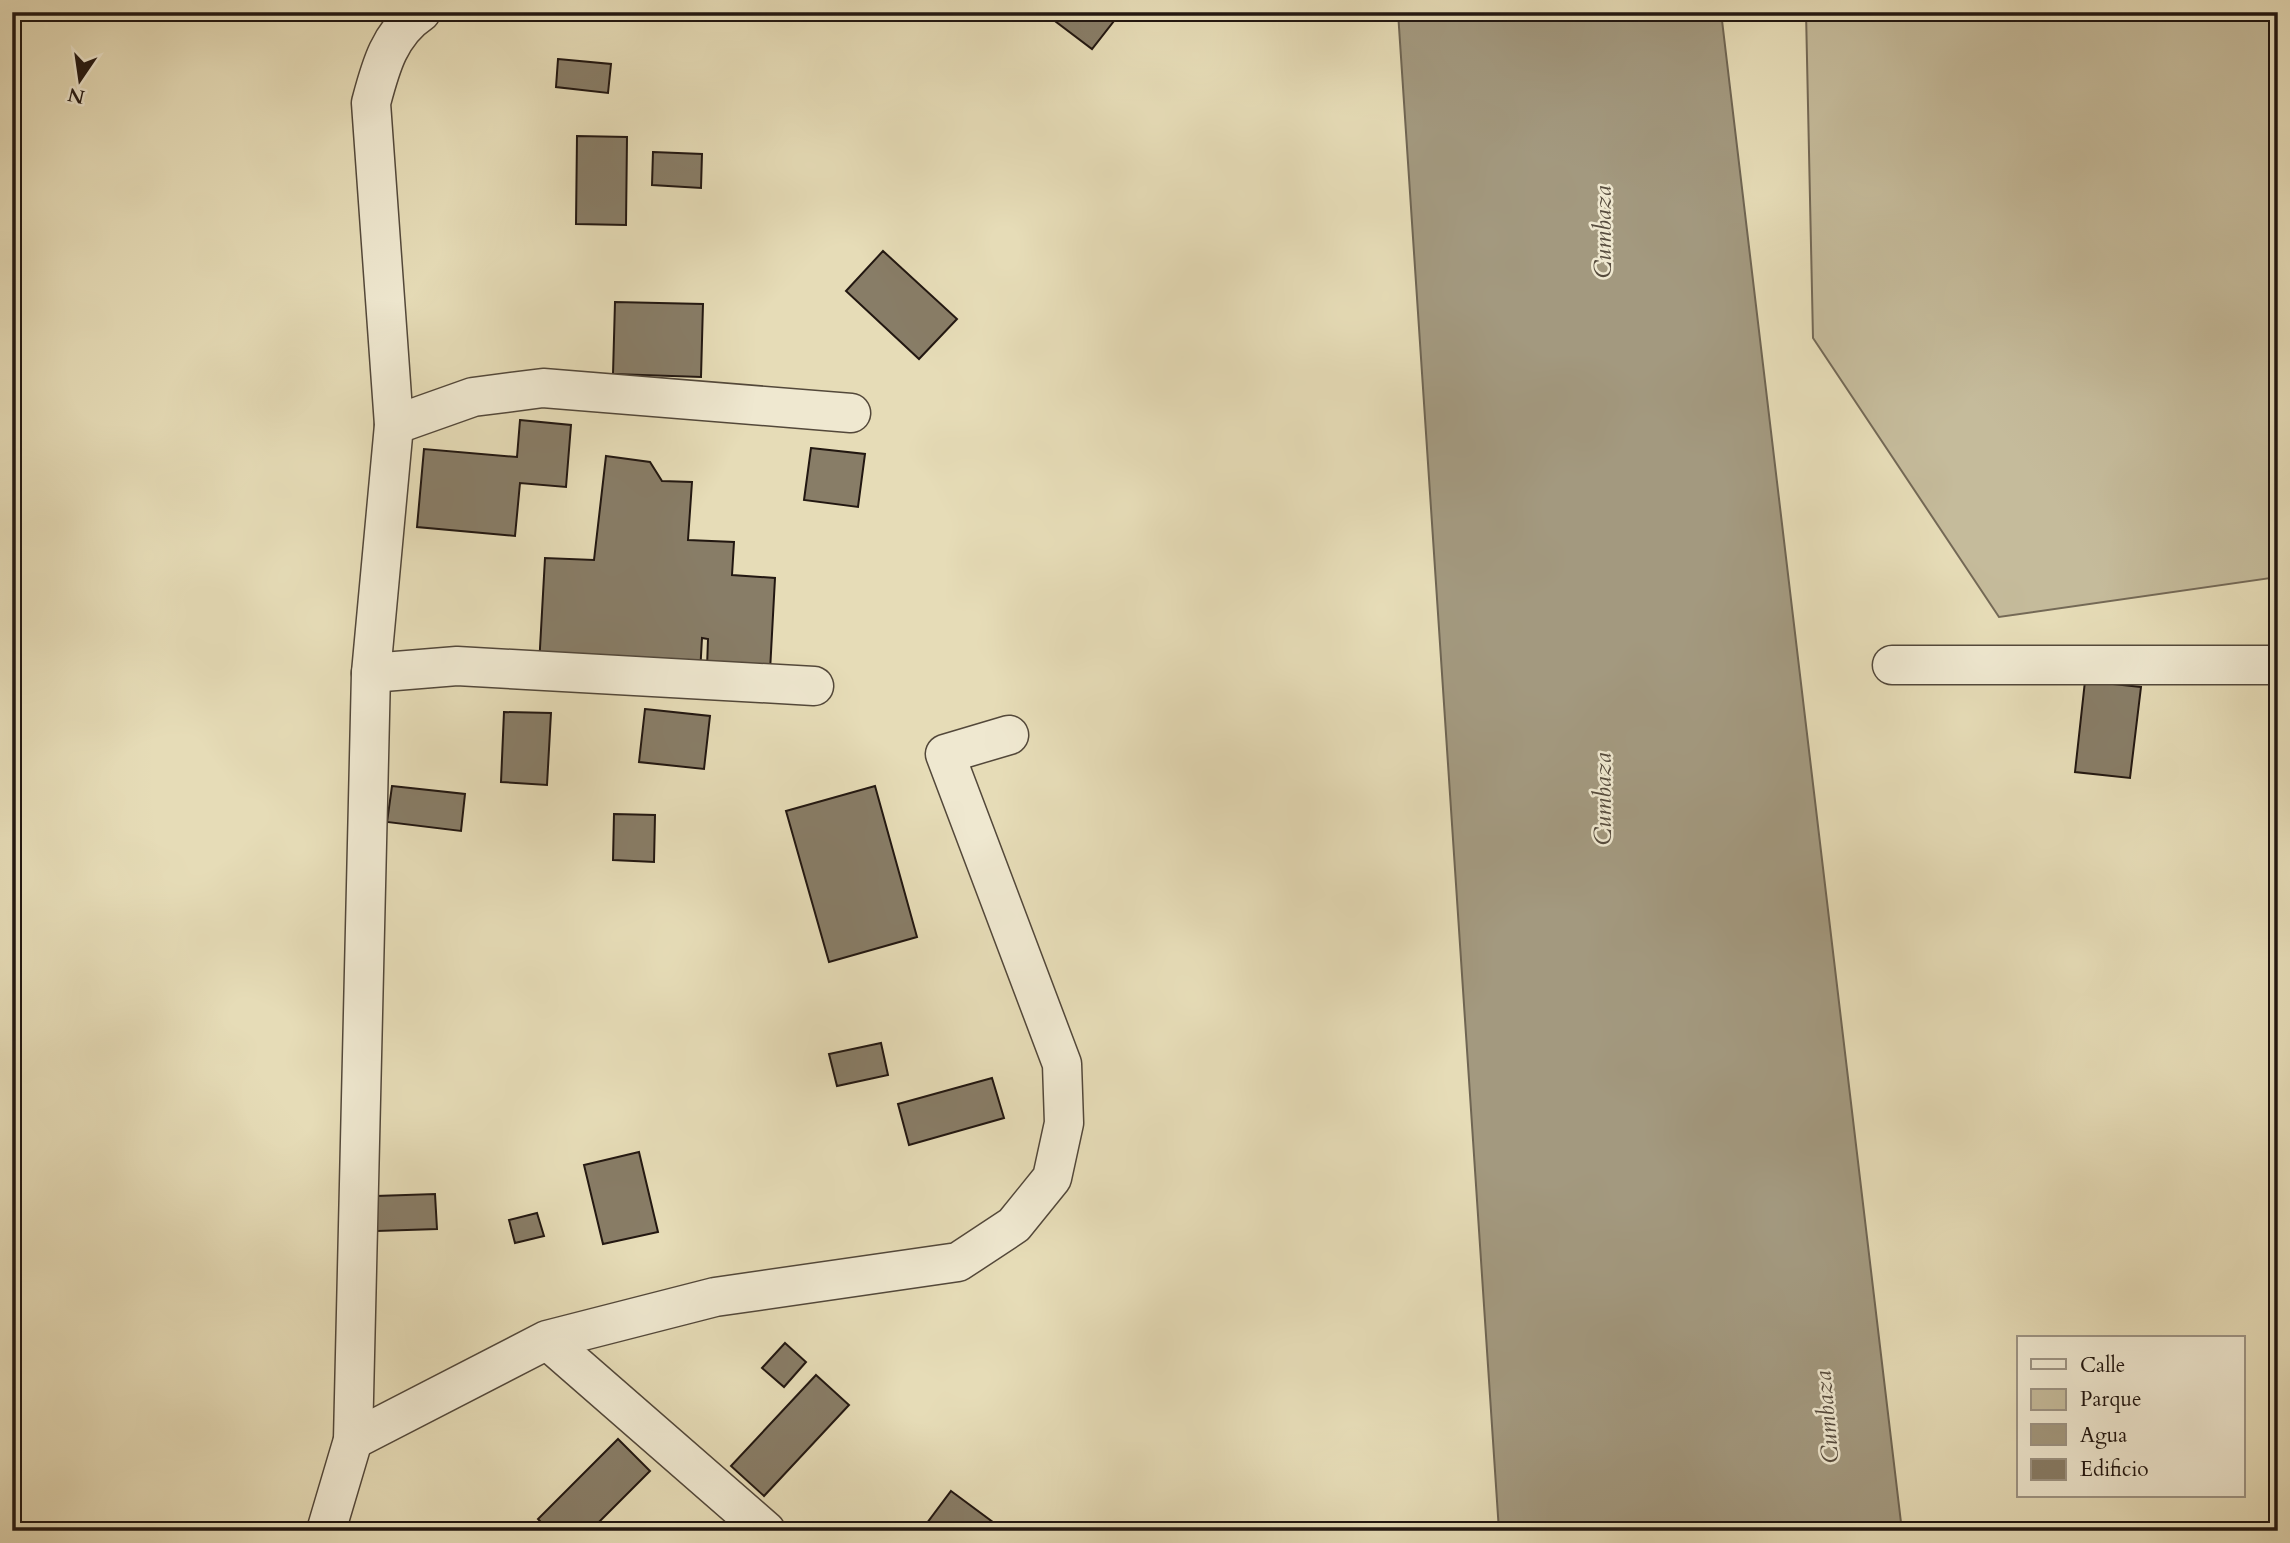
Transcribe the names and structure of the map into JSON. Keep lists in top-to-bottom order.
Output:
{
  "water": ["Cumbaza"],
  "legend": [
    "Calle",
    "Parque",
    "Agua",
    "Edificio"
  ],
  "north": "bottom"
}
